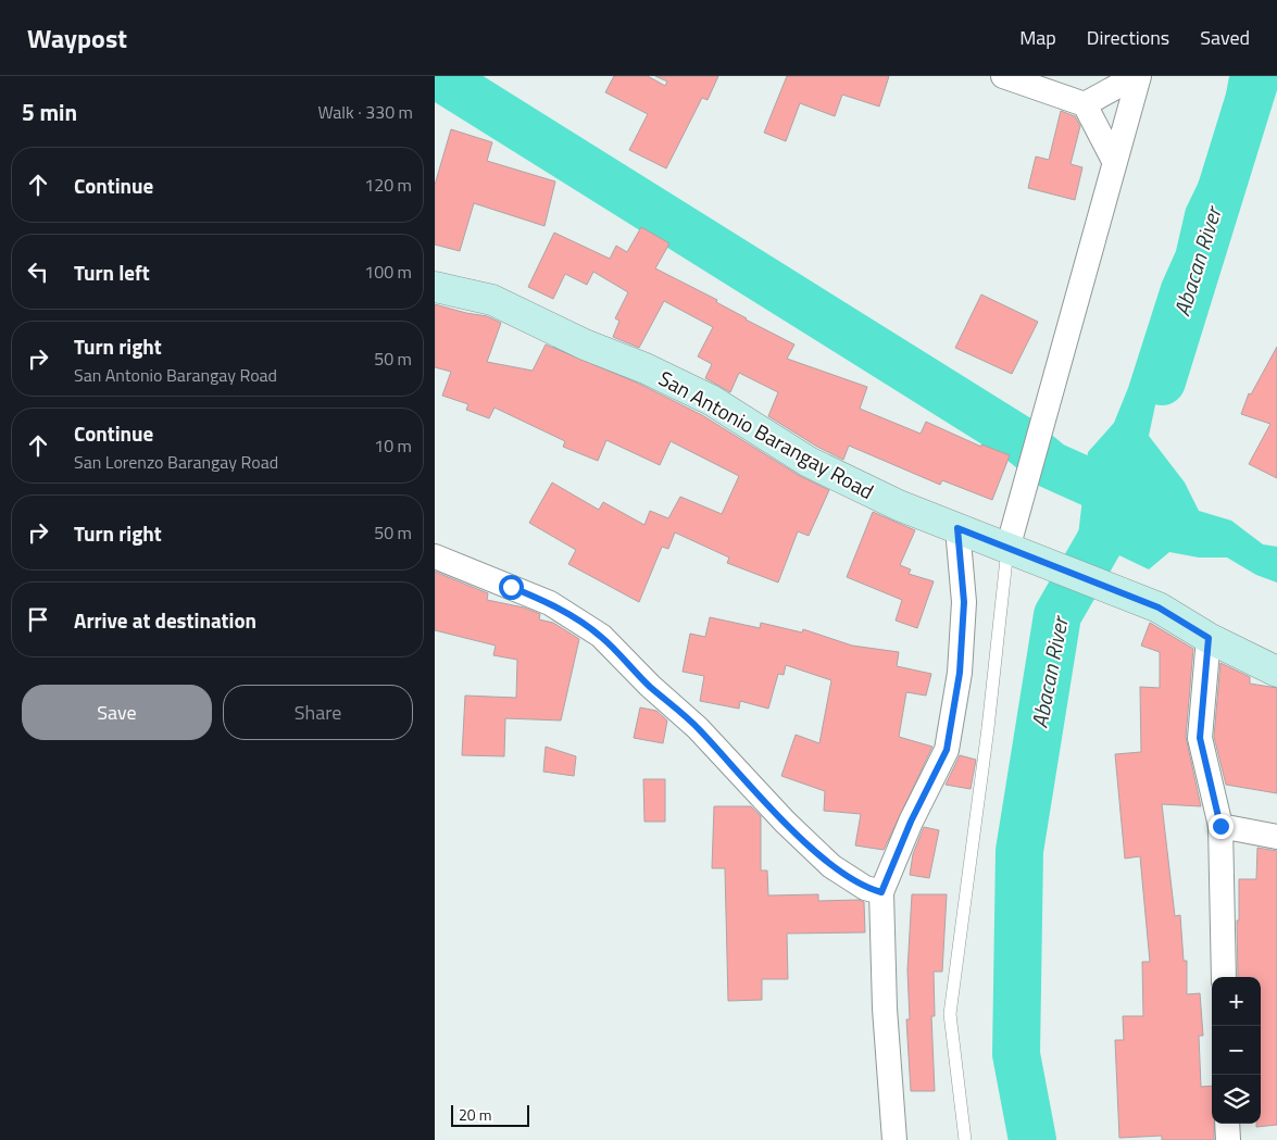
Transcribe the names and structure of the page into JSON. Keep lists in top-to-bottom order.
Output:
{
  "streets": {
    "street": ["San Antonio Barangay Road"]
  },
  "water": ["Abacan River"],
  "scale_bar": "20 m",
  "page": {
    "header": "Waypost",
    "nav": ["Map", "Directions", "Saved"],
    "heading": ["5 min", "Walk · 330 m"],
    "list": [
      ["Continue", "120 m"],
      ["Turn left", "100 m"],
      ["Turn right", "San Antonio Barangay Road", "50 m"],
      ["Continue", "San Lorenzo Barangay Road", "10 m"],
      ["Turn right", "50 m"],
      "Arrive at destination"
    ],
    "buttons": ["Save", "Share"],
    "map_buttons": ["+", "−"],
    "scale": "20 m"
  }
}
